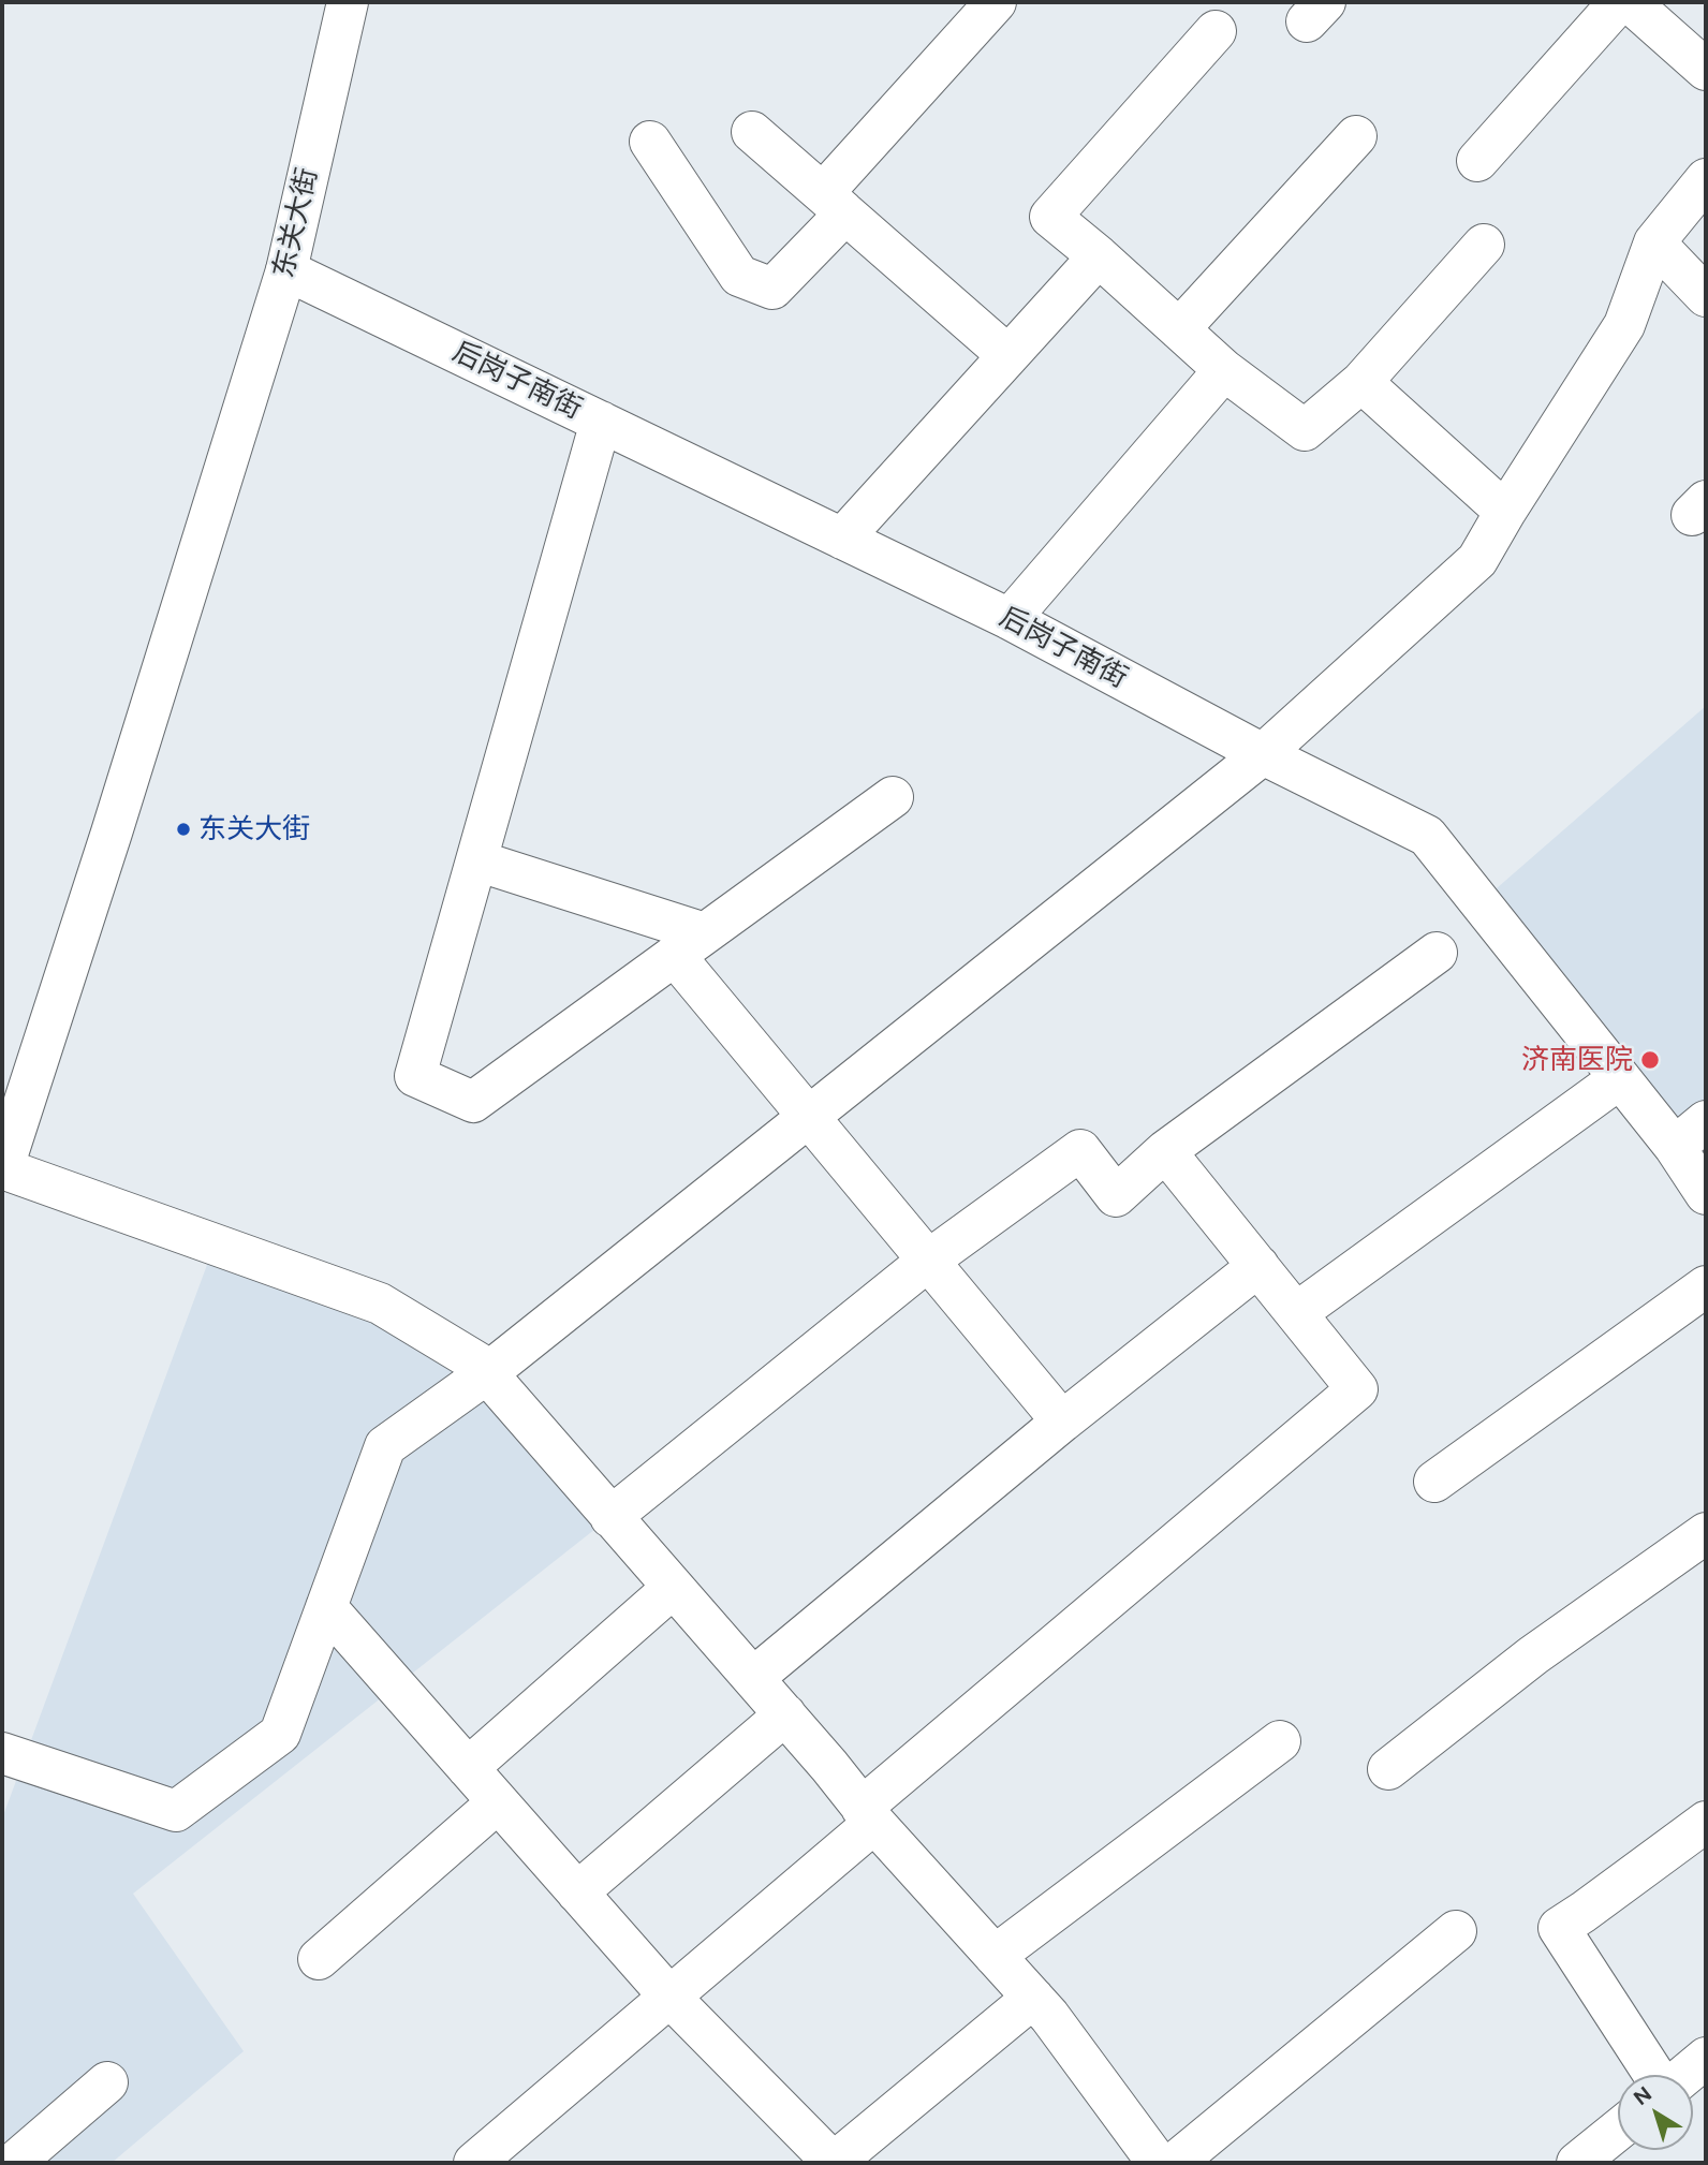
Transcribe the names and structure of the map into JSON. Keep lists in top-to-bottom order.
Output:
{
  "streets": {
    "street": ["东关大街", "后岗子南街"]
  },
  "crossings": [
    ["东关大街", "后岗子南街"]
  ],
  "places": ["东关大街", "济南医院"],
  "north": "top left"
}
